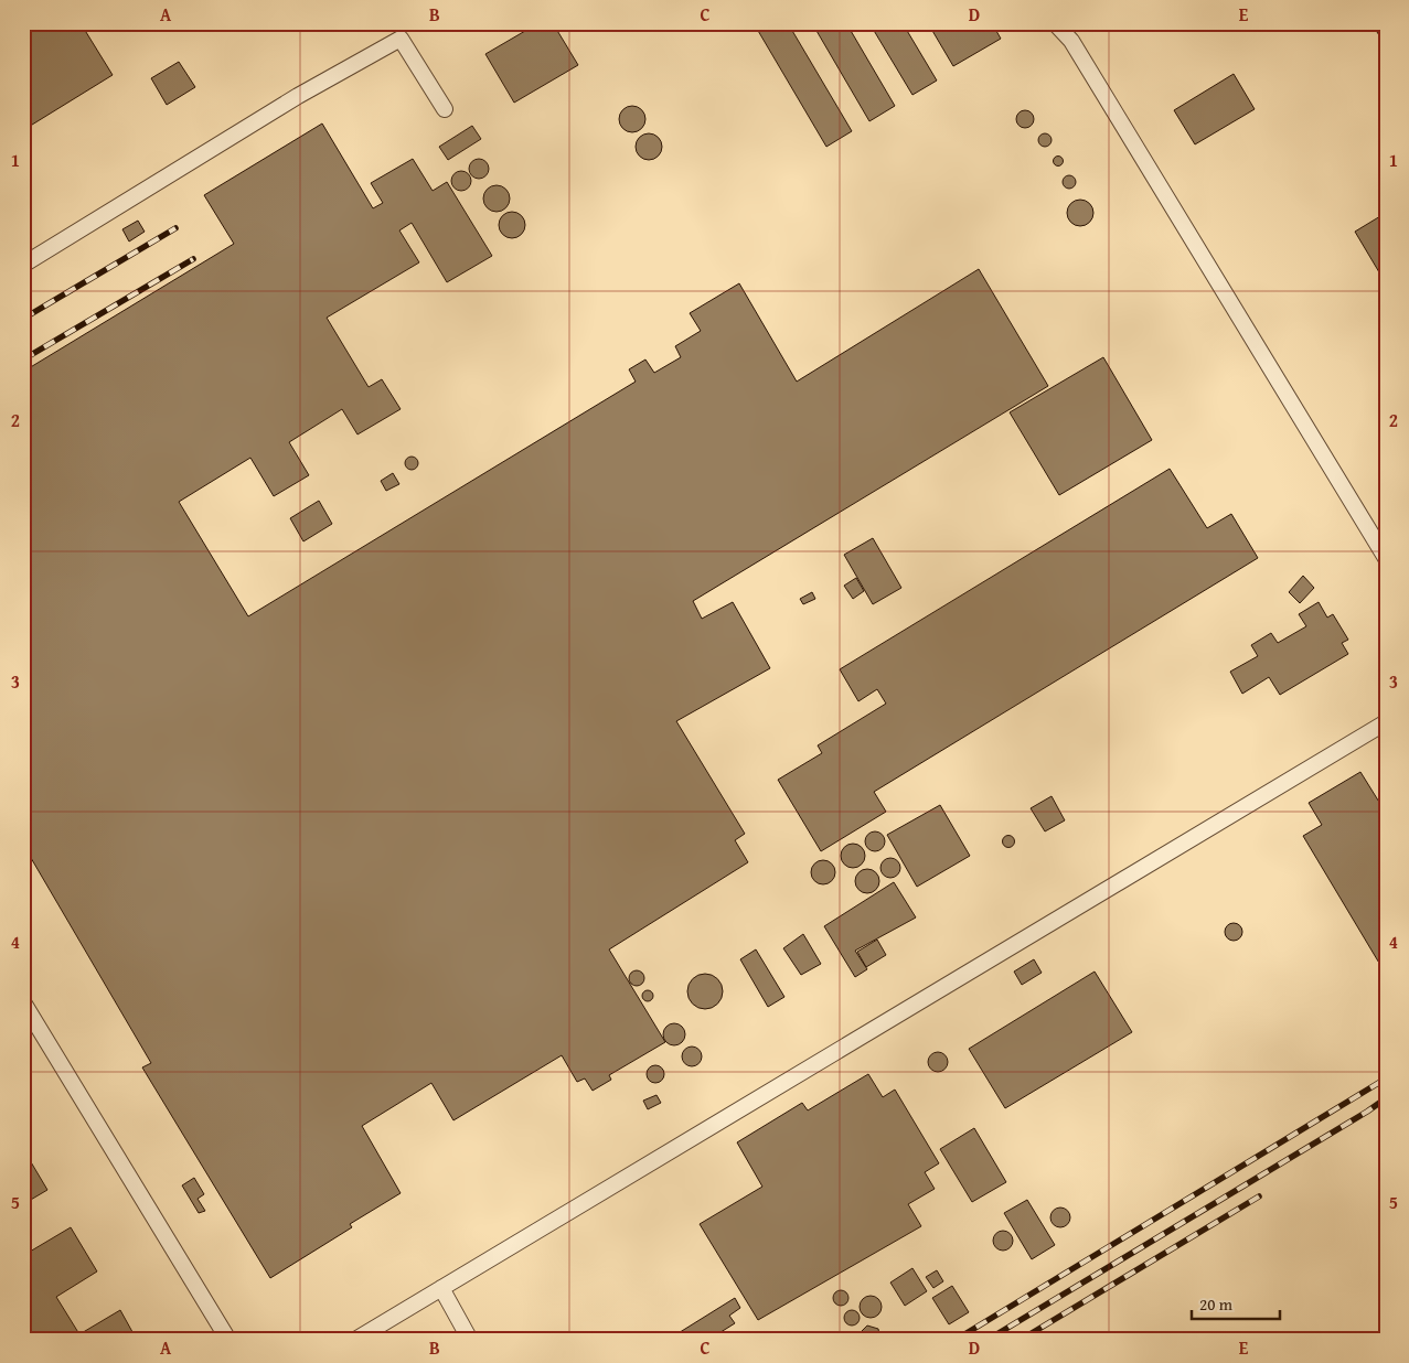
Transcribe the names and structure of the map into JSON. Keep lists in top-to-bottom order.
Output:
{
  "scale_bar": "20 m",
  "grid": {
    "columns": [
      "A",
      "B",
      "C",
      "D",
      "E"
    ],
    "rows": [
      "1",
      "2",
      "3",
      "4",
      "5"
    ]
  }
}
